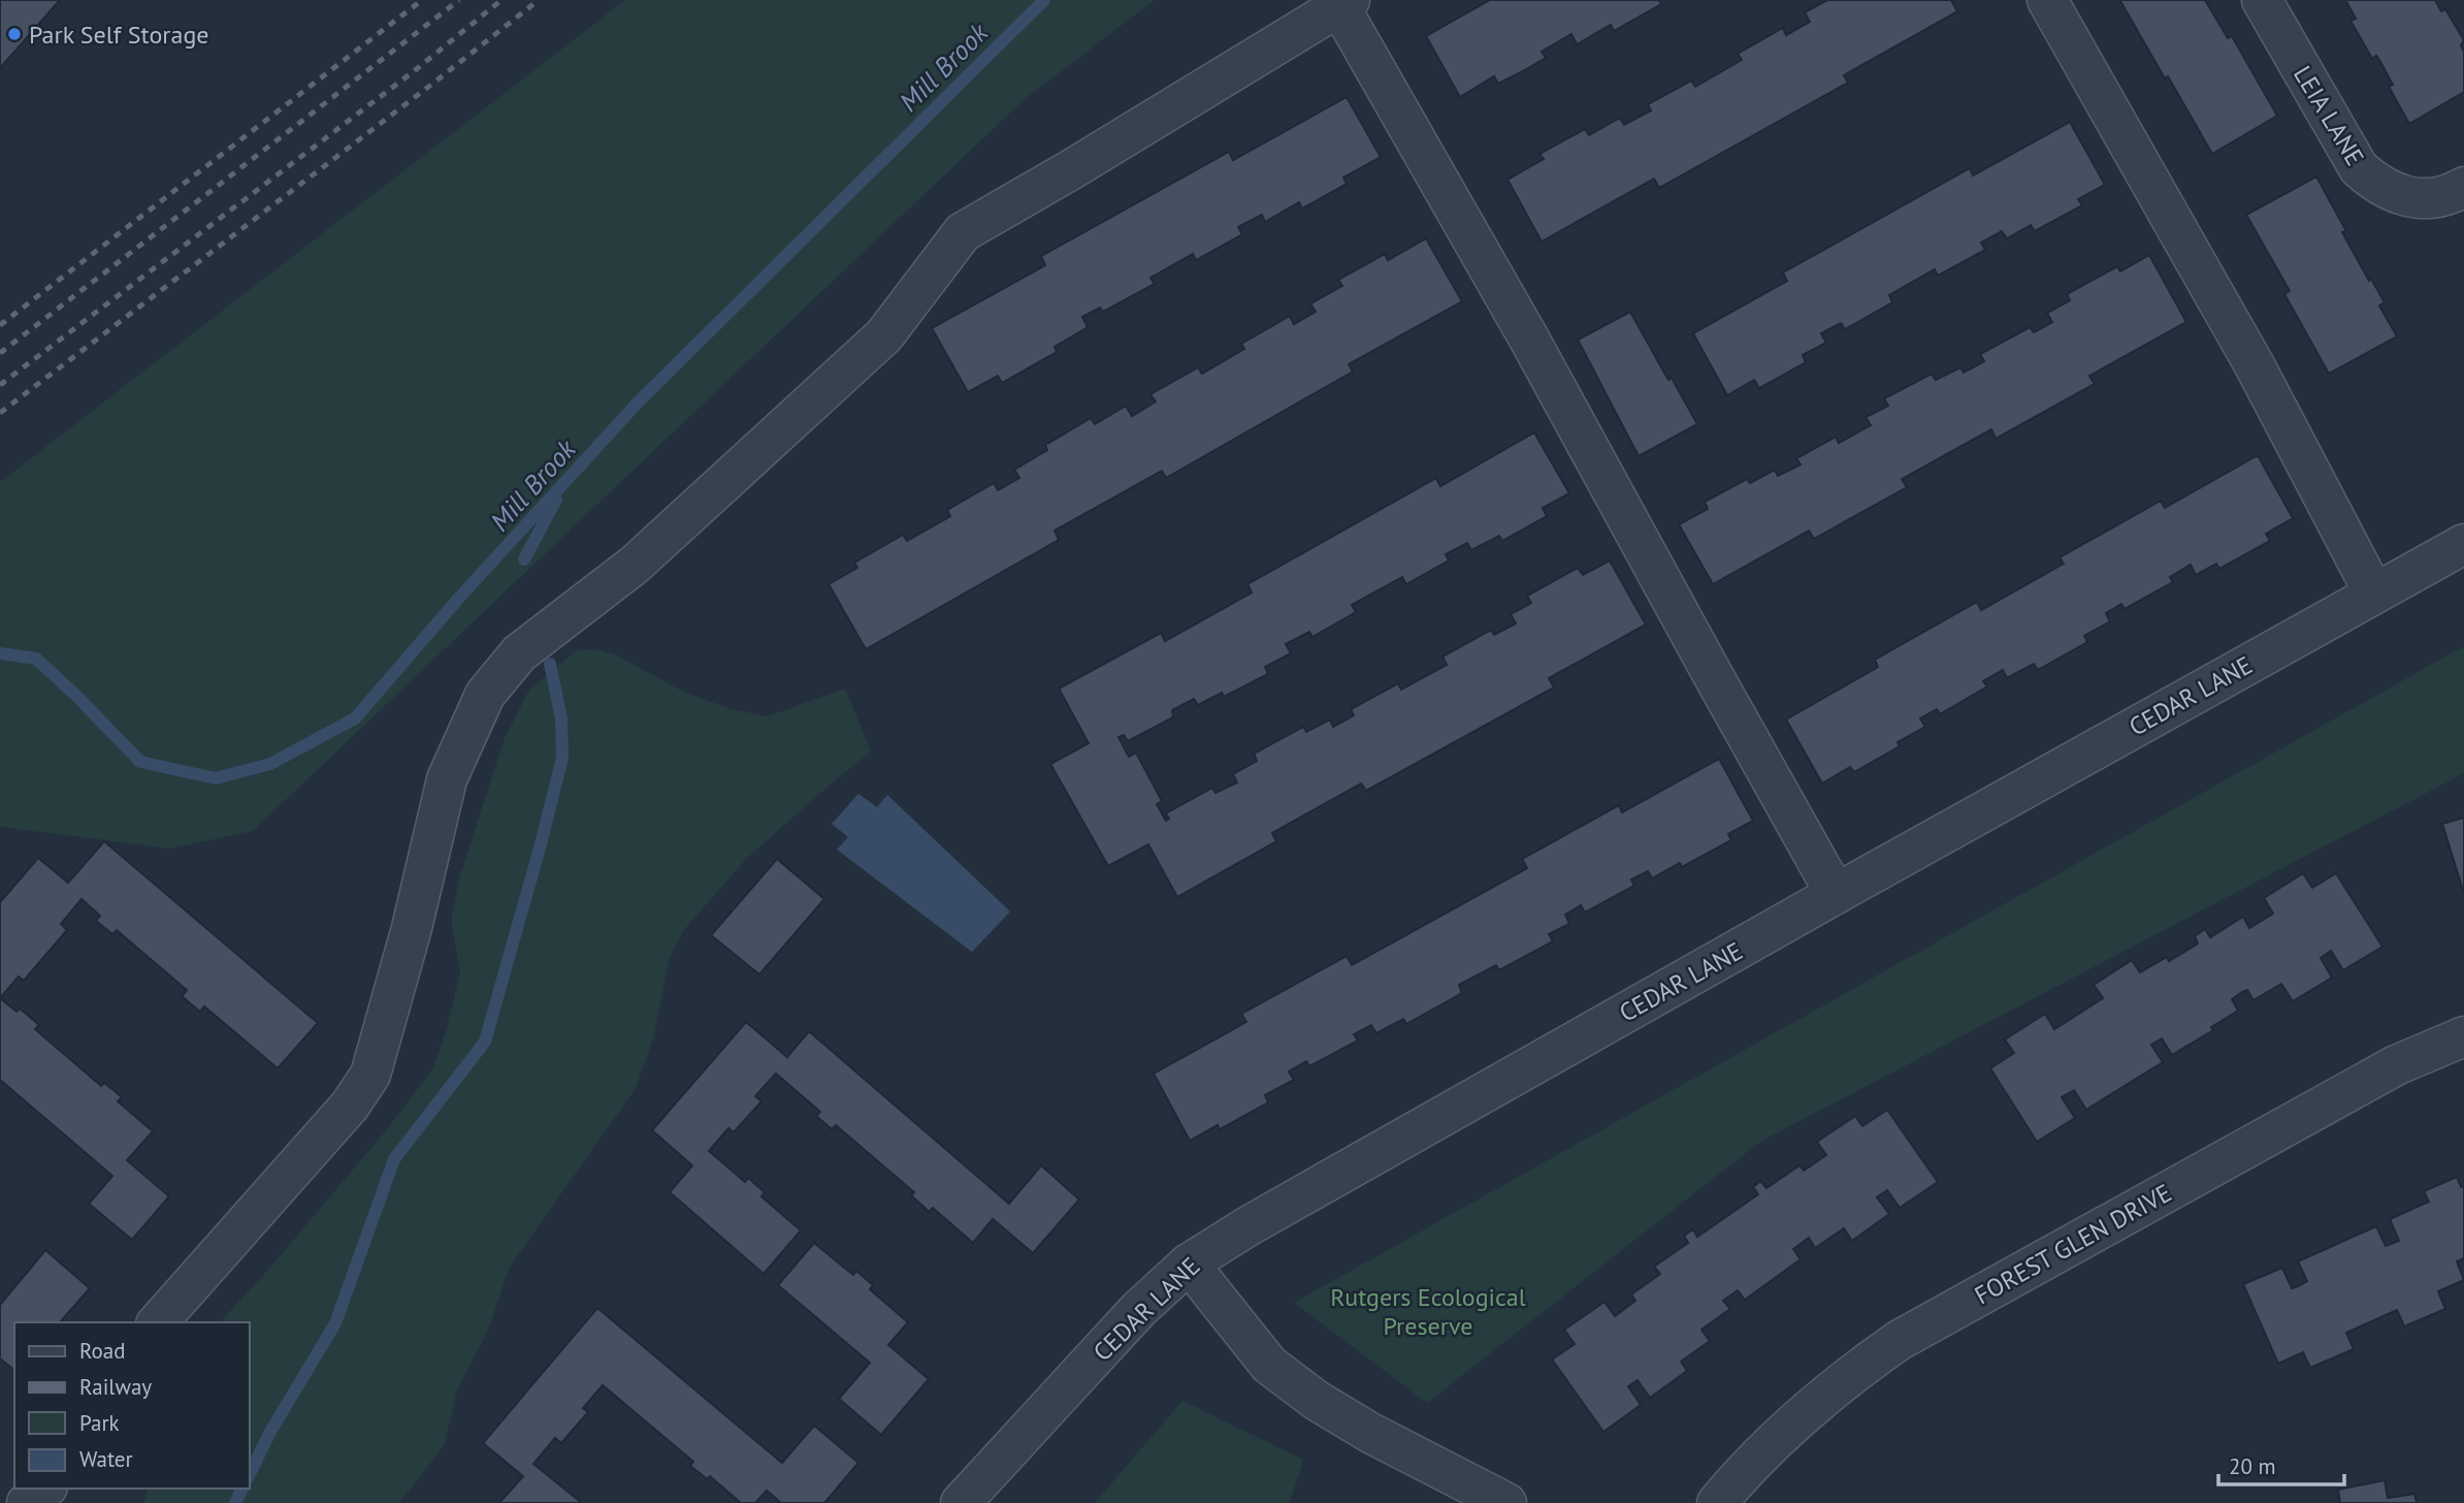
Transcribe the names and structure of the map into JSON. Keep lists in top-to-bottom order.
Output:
{
  "streets": {
    "street": ["LEIA LANE", "CEDAR LANE", "FOREST GLEN DRIVE"]
  },
  "water": ["Mill Brook"],
  "parks": ["Rutgers Ecological Preserve"],
  "places": ["Park Self Storage"],
  "legend": [
    "Road",
    "Railway",
    "Park",
    "Water"
  ],
  "scale_bar": "20 m"
}
